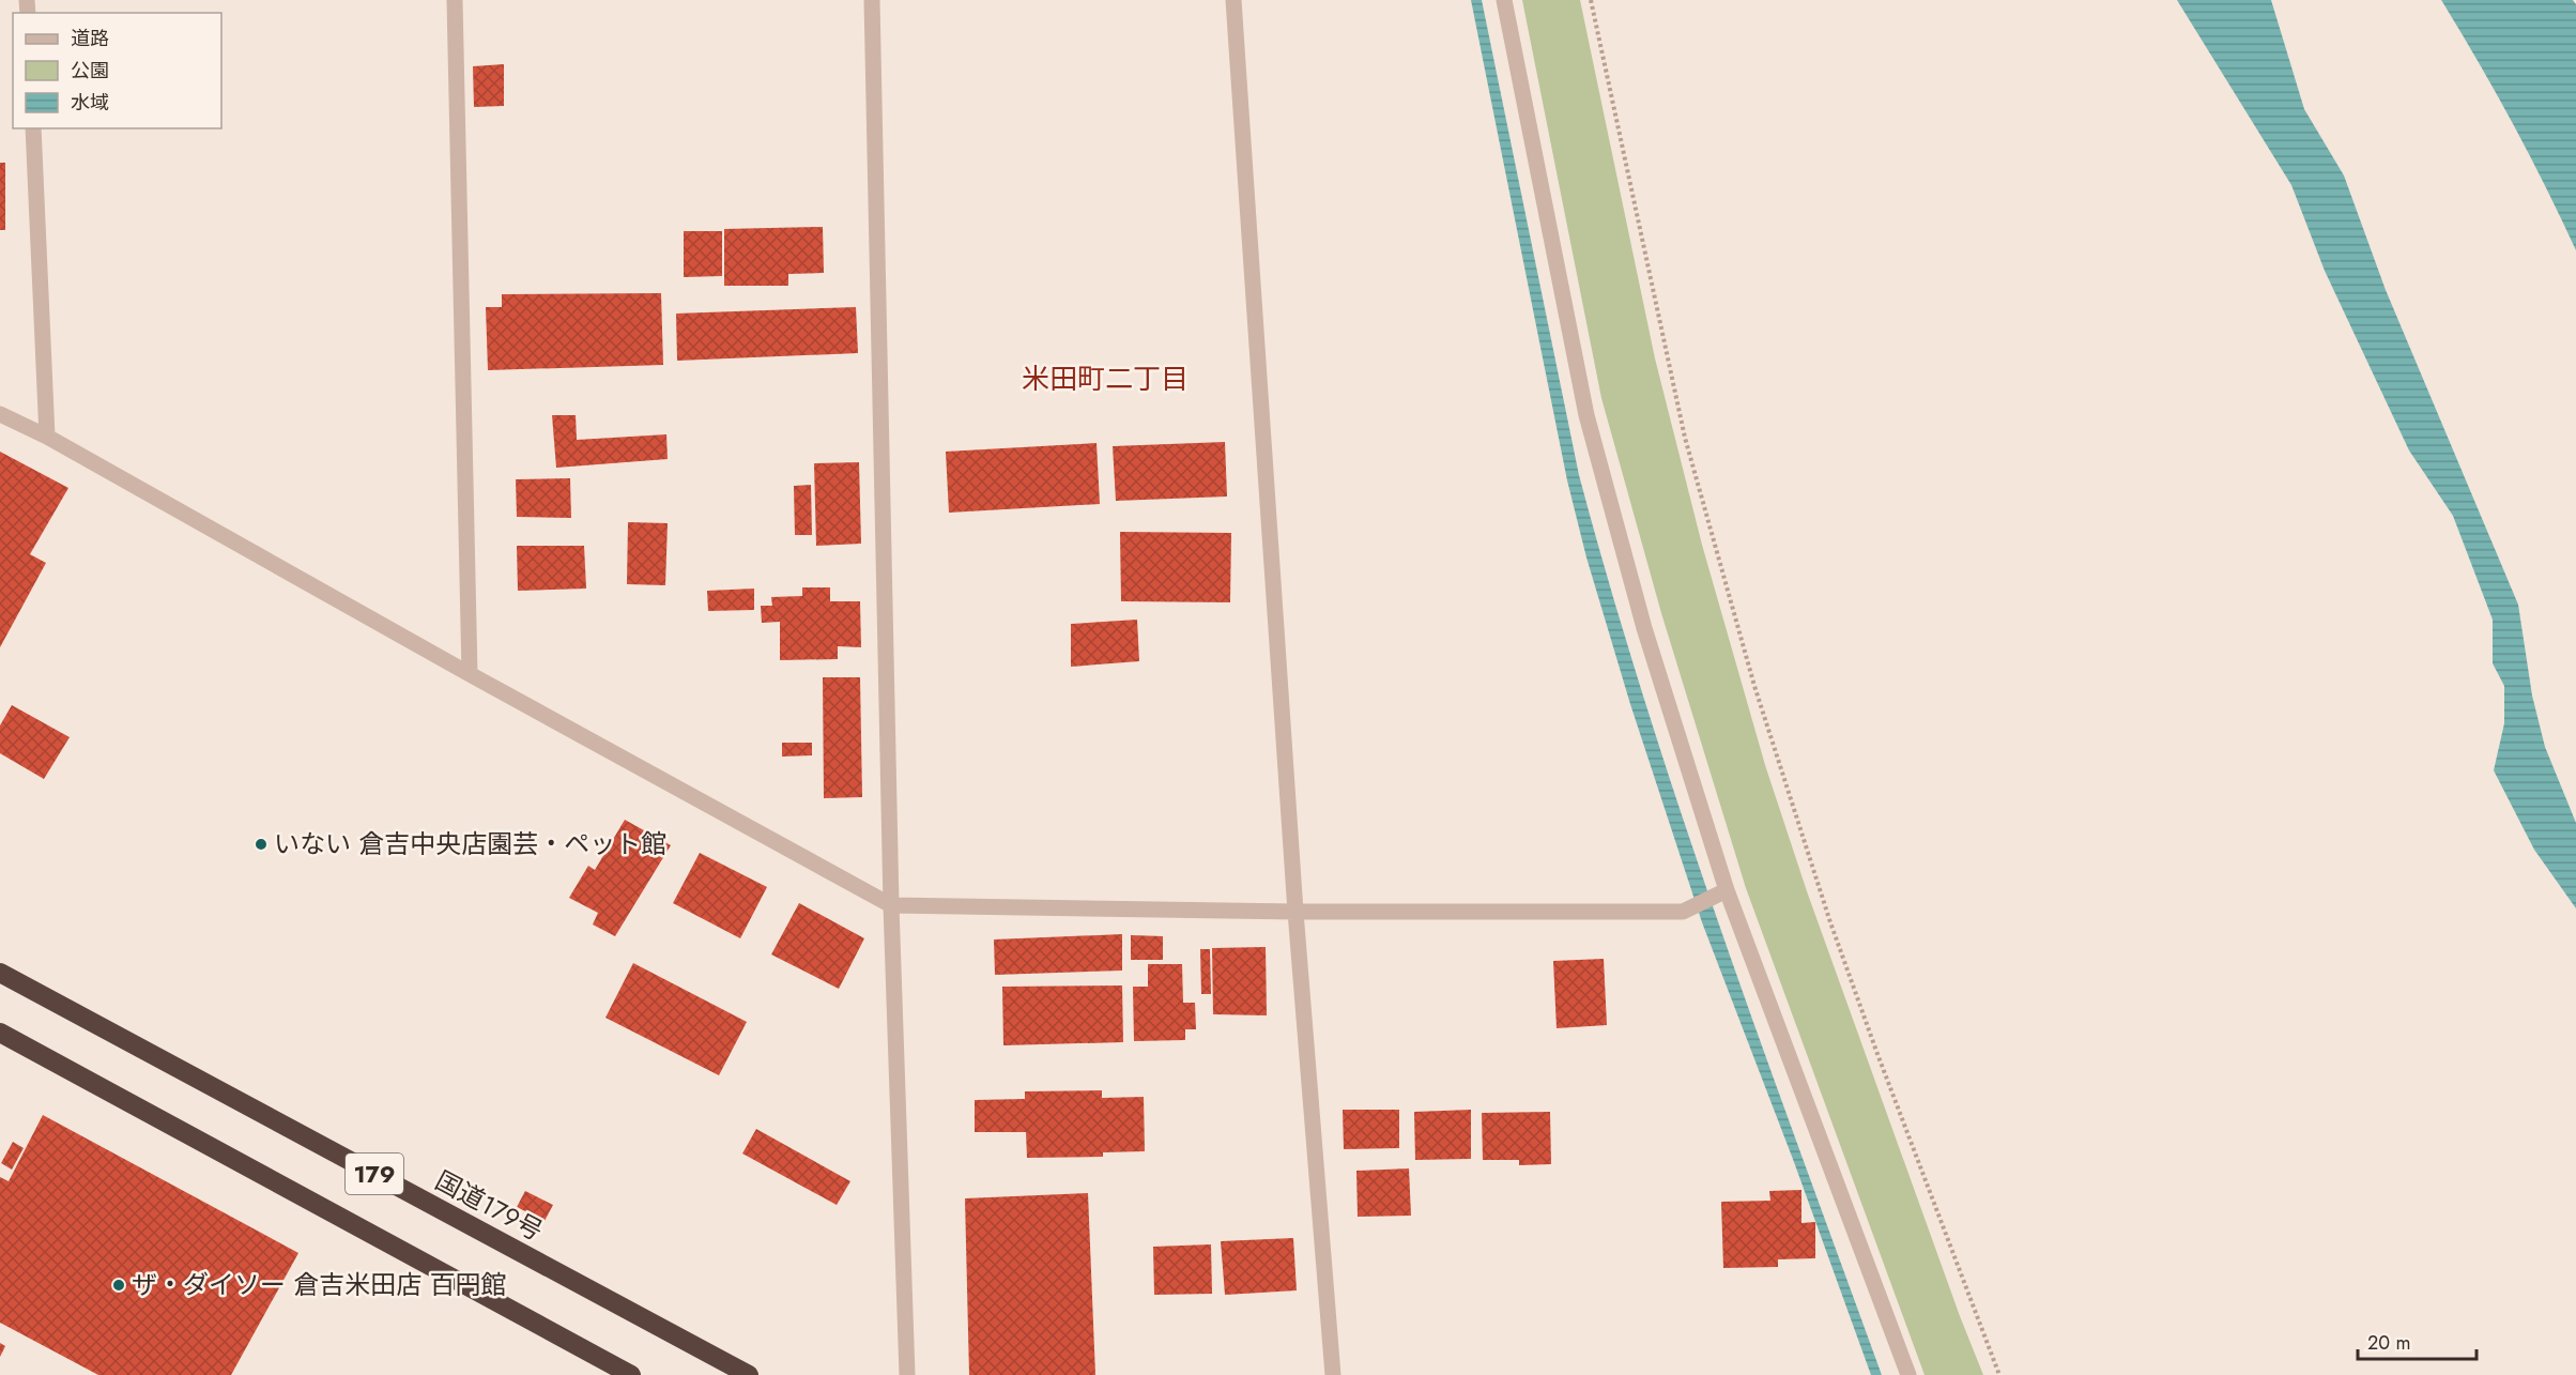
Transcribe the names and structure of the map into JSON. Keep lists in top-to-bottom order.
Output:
{
  "streets": {
    "highway": ["179", "国道179号"]
  },
  "districts": ["米田町二丁目"],
  "places": ["いない 倉吉中央店園芸・ペット館", "ザ・ダイソー 倉吉米田店 百円館"],
  "legend": ["道路", "公園", "水域"],
  "scale_bar": "20 m"
}
